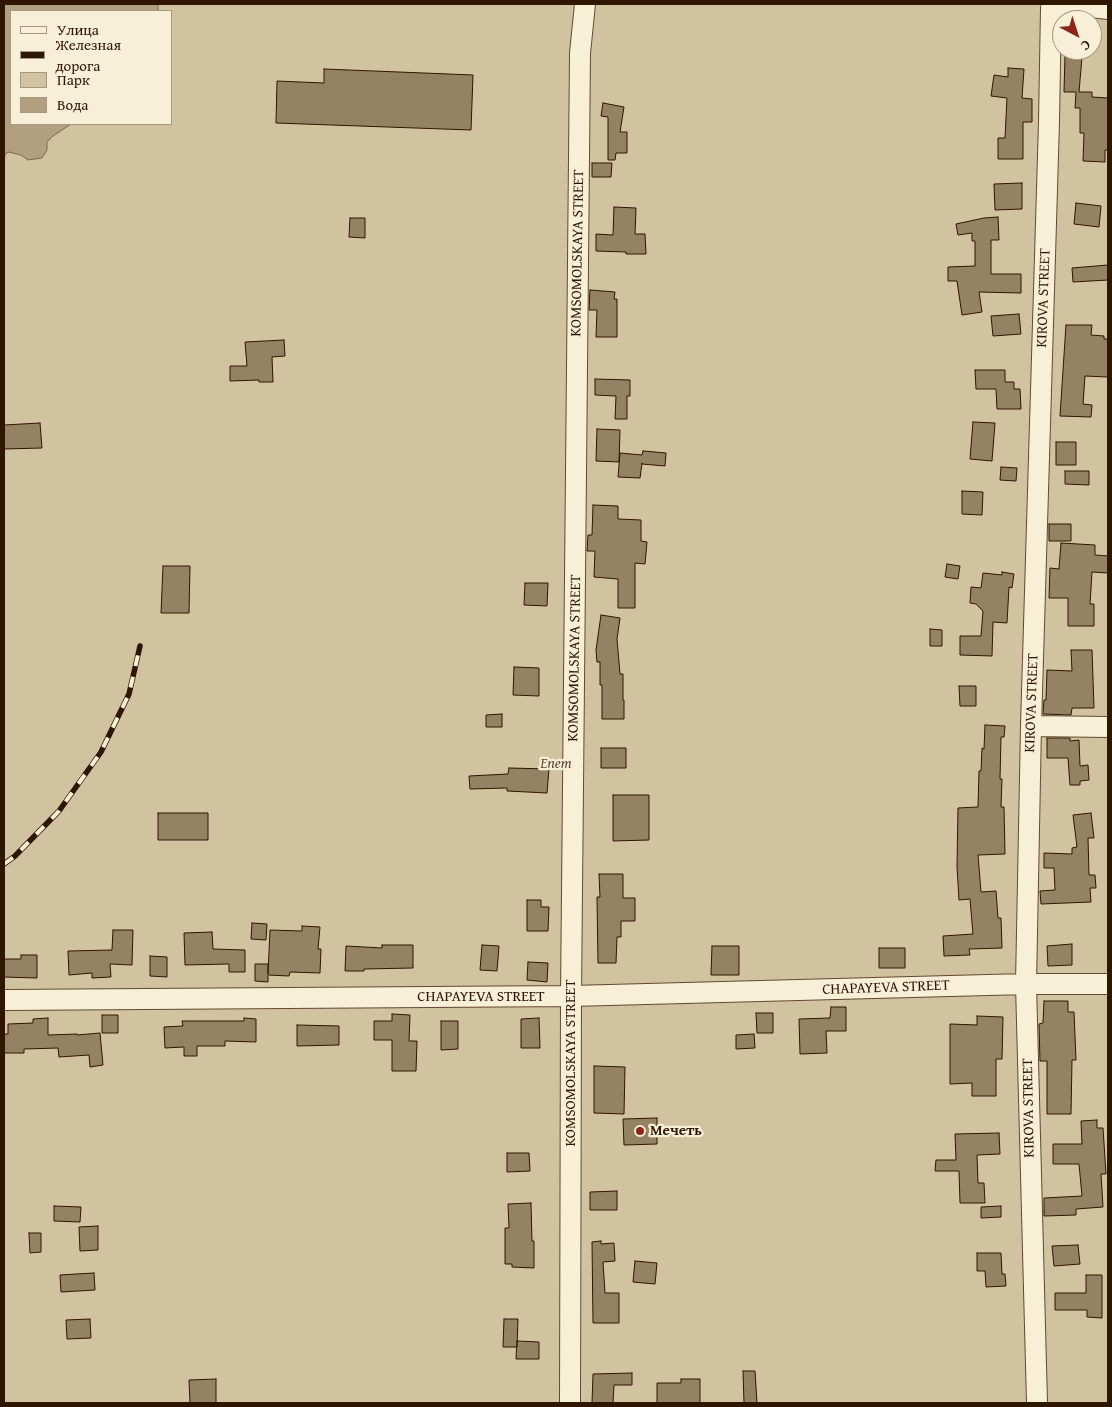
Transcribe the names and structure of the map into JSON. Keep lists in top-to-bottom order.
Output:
{
  "streets": {
    "street": ["KOMSOMOLSKAYA STREET", "KIROVA STREET", "CHAPAYEVA STREET"]
  },
  "crossings": [
    ["KOMSOMOLSKAYA STREET", "CHAPAYEVA STREET"],
    ["KIROVA STREET", "CHAPAYEVA STREET"]
  ],
  "parks": ["Enem"],
  "places": ["Мечеть"],
  "legend": [
    "Улица",
    "Железная дорога",
    "Парк",
    "Вода"
  ],
  "north": "bottom right"
}
